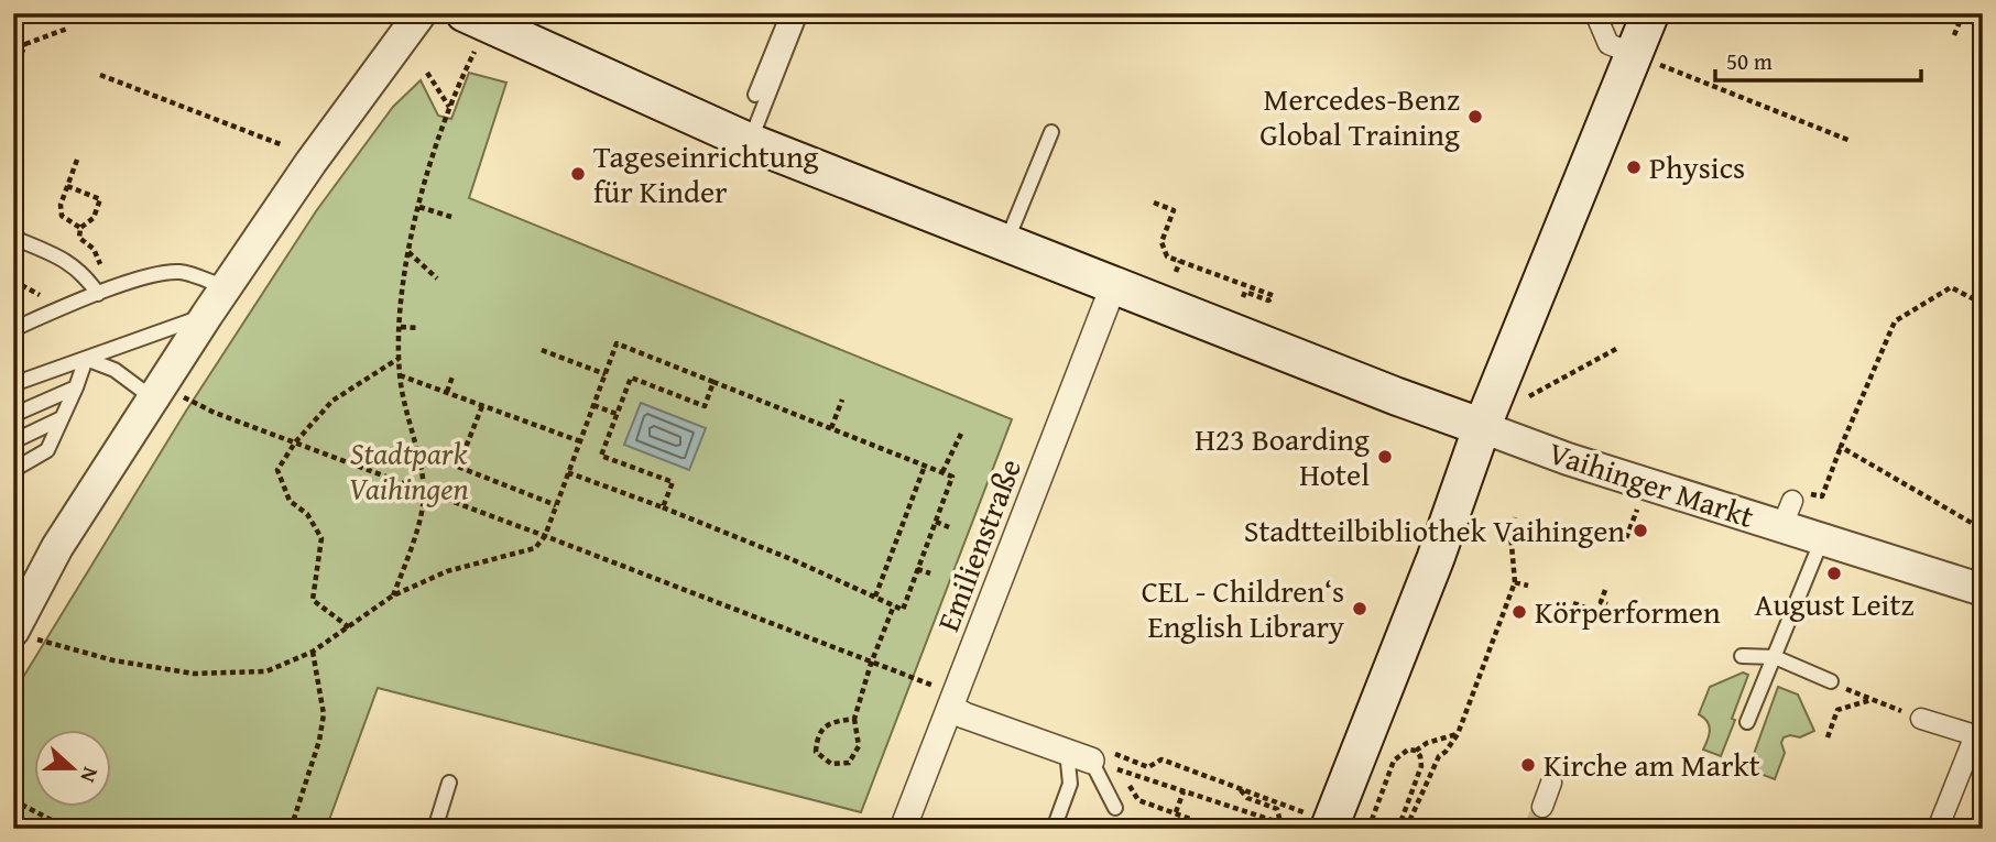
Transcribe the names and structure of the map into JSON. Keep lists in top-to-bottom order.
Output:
{
  "streets": {
    "street": ["Vaihinger Markt", "Emilienstraße"]
  },
  "parks": ["Stadtpark Vaihingen"],
  "places": [
    "Mercedes-Benz Global Training",
    "Physics",
    "Tageseinrichtung für Kinder",
    "H23 Boarding Hotel",
    "Stadtteilbibliothek Vaihingen",
    "August Leitz",
    "CEL - Children‘s English Library",
    "Körperformen",
    "Kirche am Markt"
  ],
  "scale_bar": "50 m",
  "north": "right"
}
